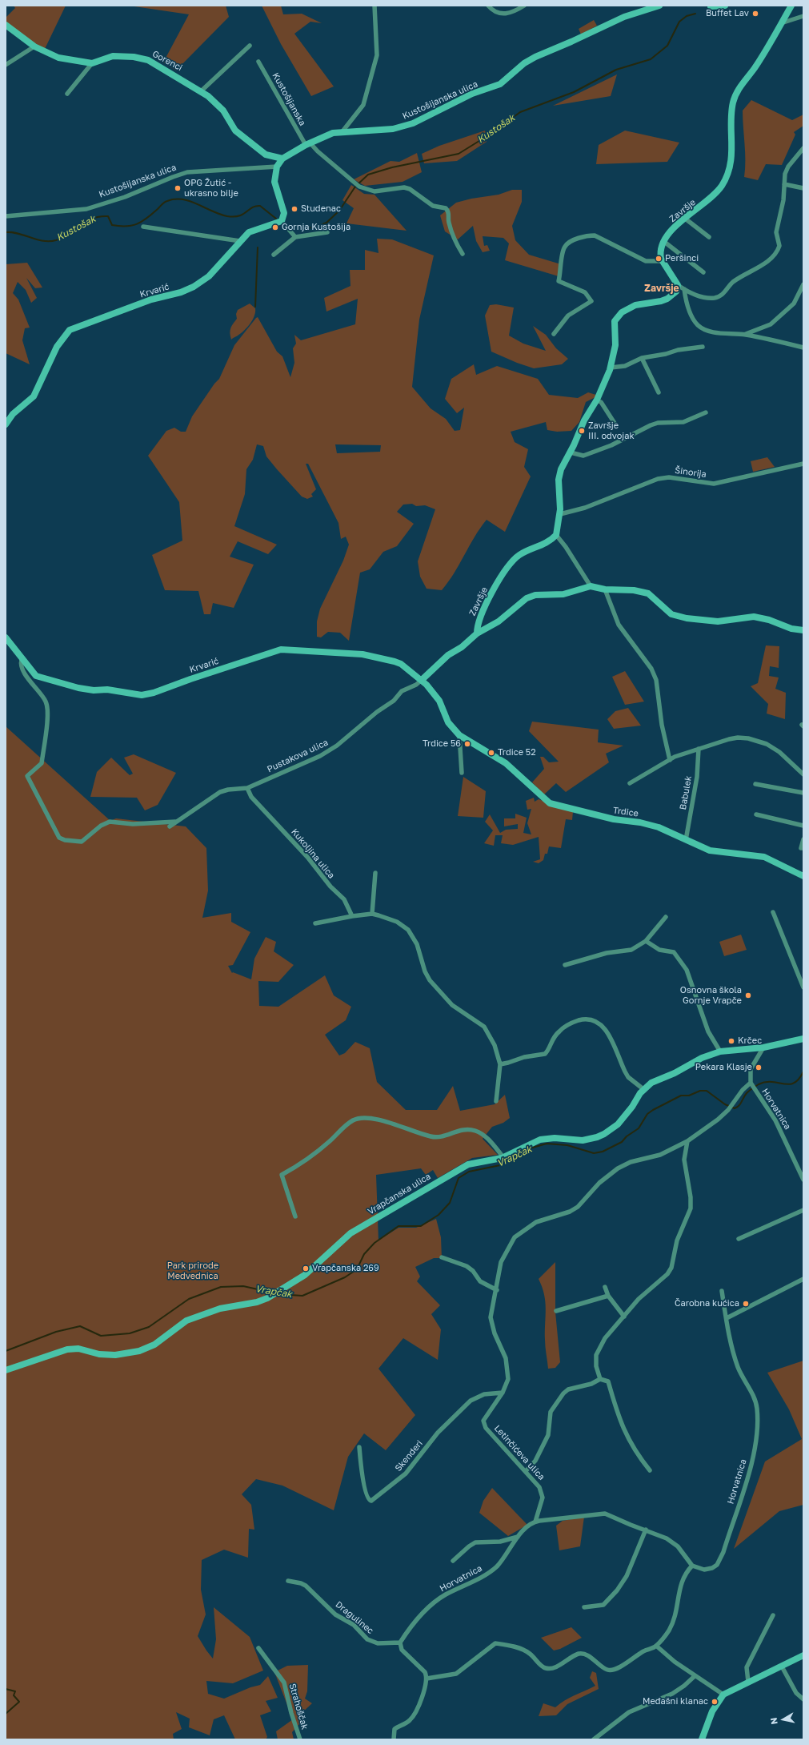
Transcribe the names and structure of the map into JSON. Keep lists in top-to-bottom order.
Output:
{
  "streets": {
    "street": [
      "Gorenci",
      "Kustošijanska",
      "Kustošijanska ulica",
      "Završje",
      "Krvarić",
      "Šinorija",
      "Pustakova ulica",
      "Babulek",
      "Trdice",
      "Kukoljina ulica",
      "Horvatnica",
      "Vrapčanska ulica",
      "Letinčićeva ulica",
      "Skenderi",
      "Dragulinec",
      "Strahoščak"
    ]
  },
  "crossings": [
    ["Gorenci", "Kustošijanska ulica"],
    ["Kustošijanska", "Kustošijanska ulica"],
    ["Krvarić", "Pustakova ulica"],
    ["Krvarić", "Trdice"],
    ["Pustakova ulica", "Trdice"],
    ["Pustakova ulica", "Kukoljina ulica"],
    ["Babulek", "Trdice"],
    ["Horvatnica", "Vrapčanska ulica"],
    ["Horvatnica", "Letinčićeva ulica"],
    ["Horvatnica", "Dragulinec"],
    ["Letinčićeva ulica", "Skenderi"]
  ],
  "districts": ["Završje"],
  "water": ["Kustošak", "Vrapčak"],
  "parks": ["Park prirode Medvednica"],
  "places": [
    "Buffet Lav",
    "OPG Žutić - ukrasno bilje",
    "Studenac",
    "Gornja Kustošija",
    "Peršinci",
    "Završje III. odvojak",
    "Trdice 56",
    "Trdice 52",
    "Osnovna škola Gornje Vrapče",
    "Krčec",
    "Pekara Klasje",
    "Vrapčanska 269",
    "Čarobna kućica",
    "Međašni klanac"
  ],
  "north": "left"
}
